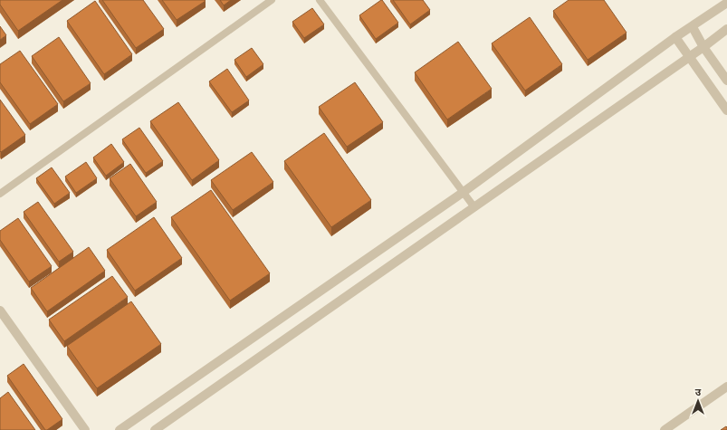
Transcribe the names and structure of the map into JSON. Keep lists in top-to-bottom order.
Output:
{
  "north": "top"
}
